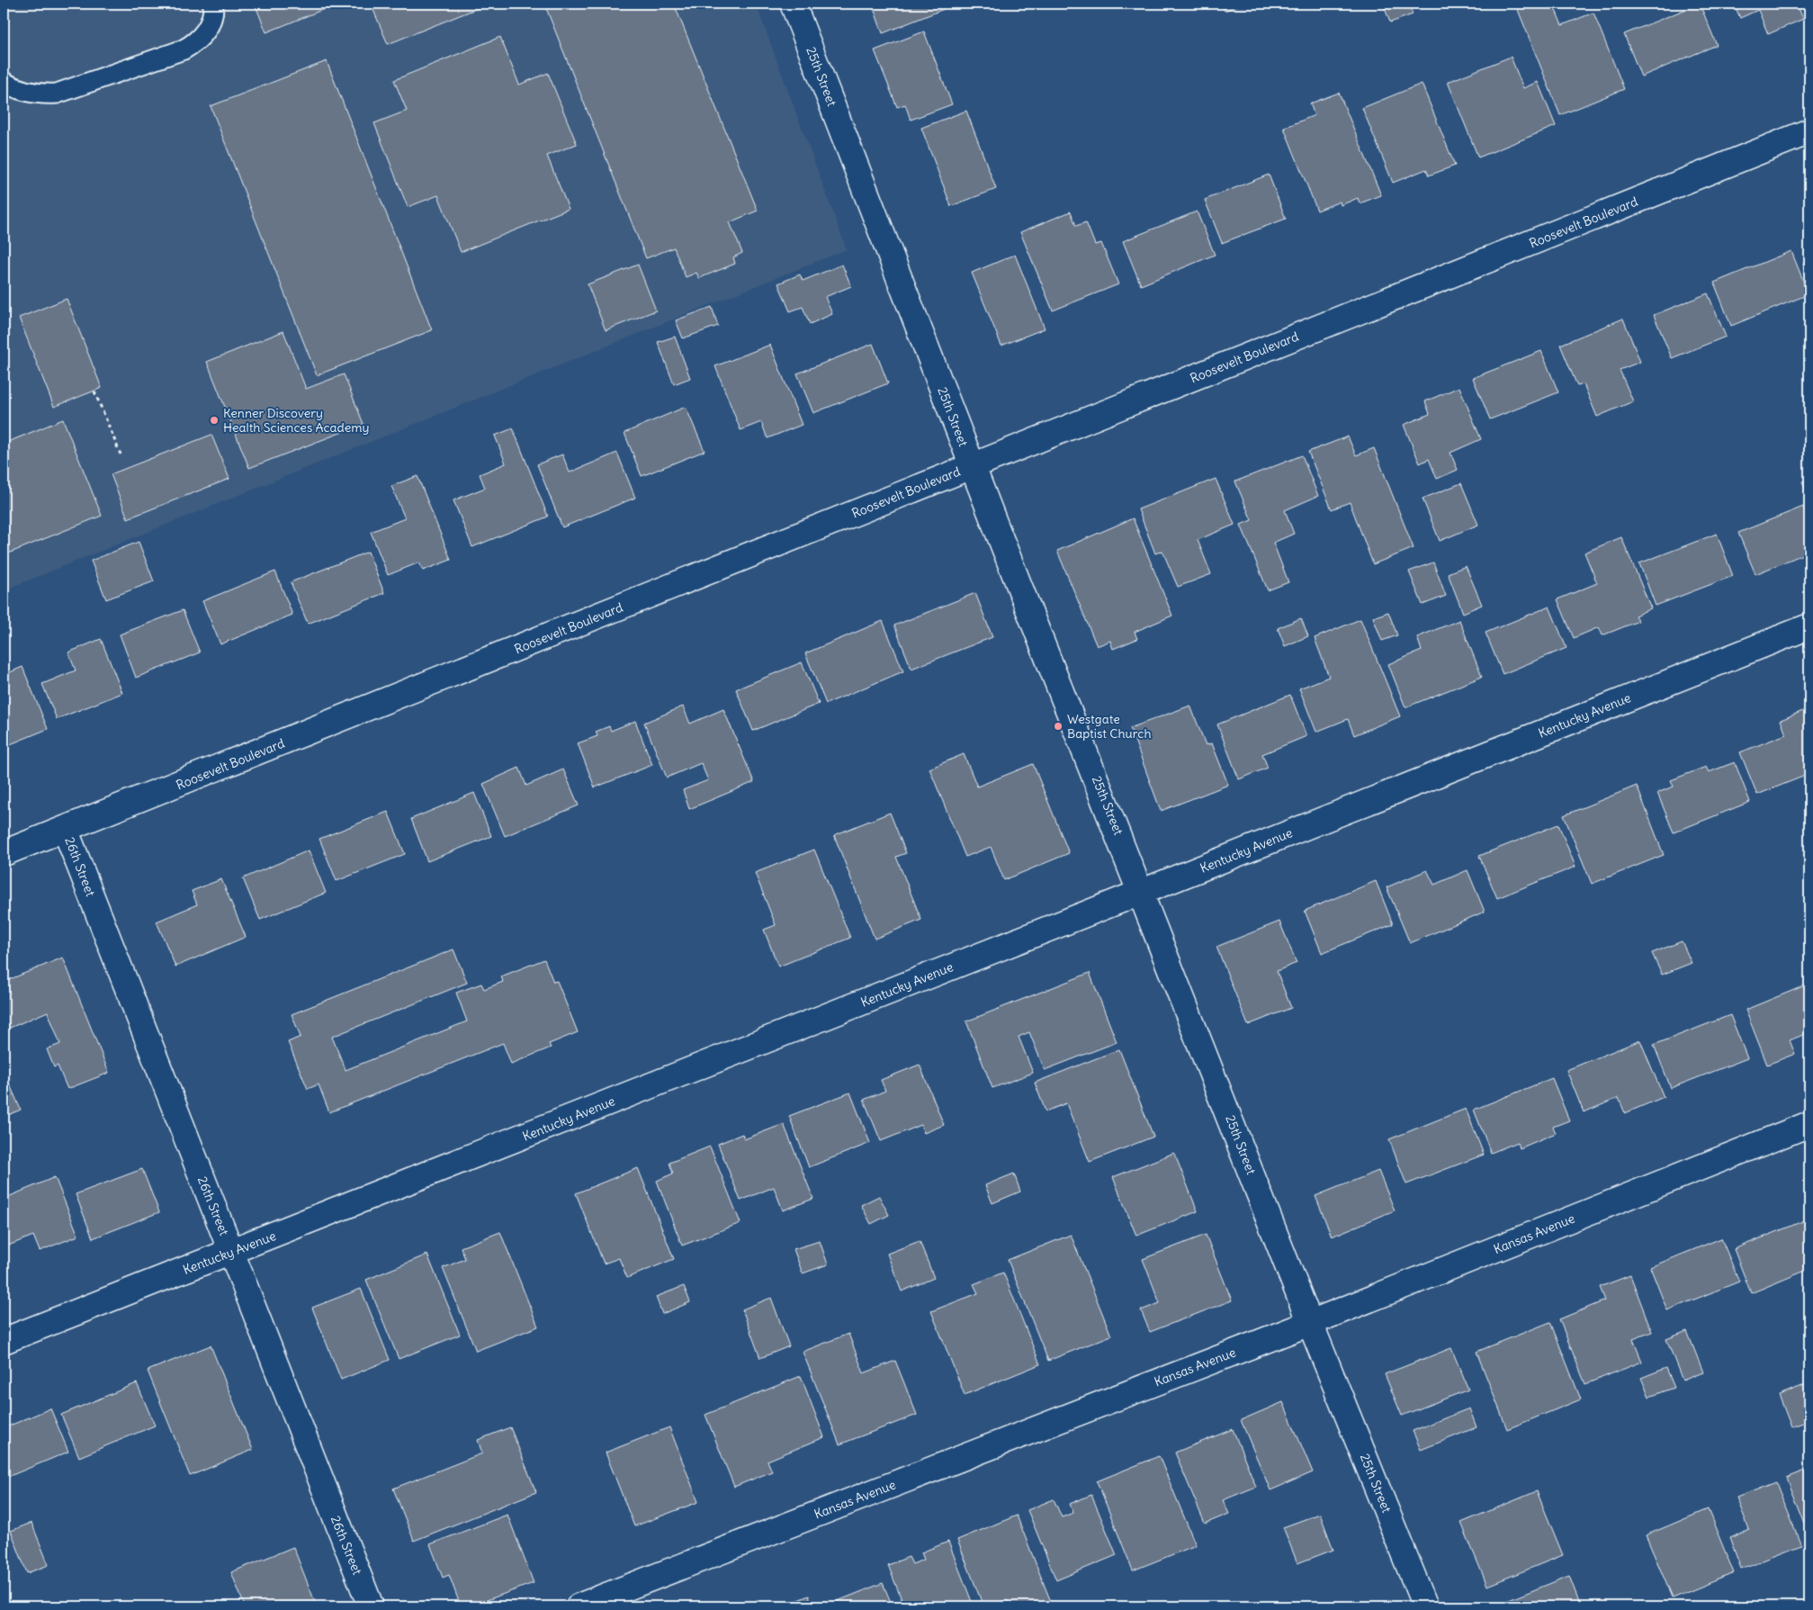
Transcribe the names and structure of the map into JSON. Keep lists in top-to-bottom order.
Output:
{
  "streets": {
    "street": [
      "25th Street",
      "Roosevelt Boulevard",
      "Kentucky Avenue",
      "26th Street",
      "Kansas Avenue"
    ]
  },
  "crossings": [
    ["25th Street", "Roosevelt Boulevard"],
    ["25th Street", "Kentucky Avenue"],
    ["25th Street", "Kansas Avenue"],
    ["Roosevelt Boulevard", "26th Street"],
    ["Kentucky Avenue", "26th Street"]
  ],
  "places": ["Kenner Discovery Health Sciences Academy", "Westgate Baptist Church"]
}
